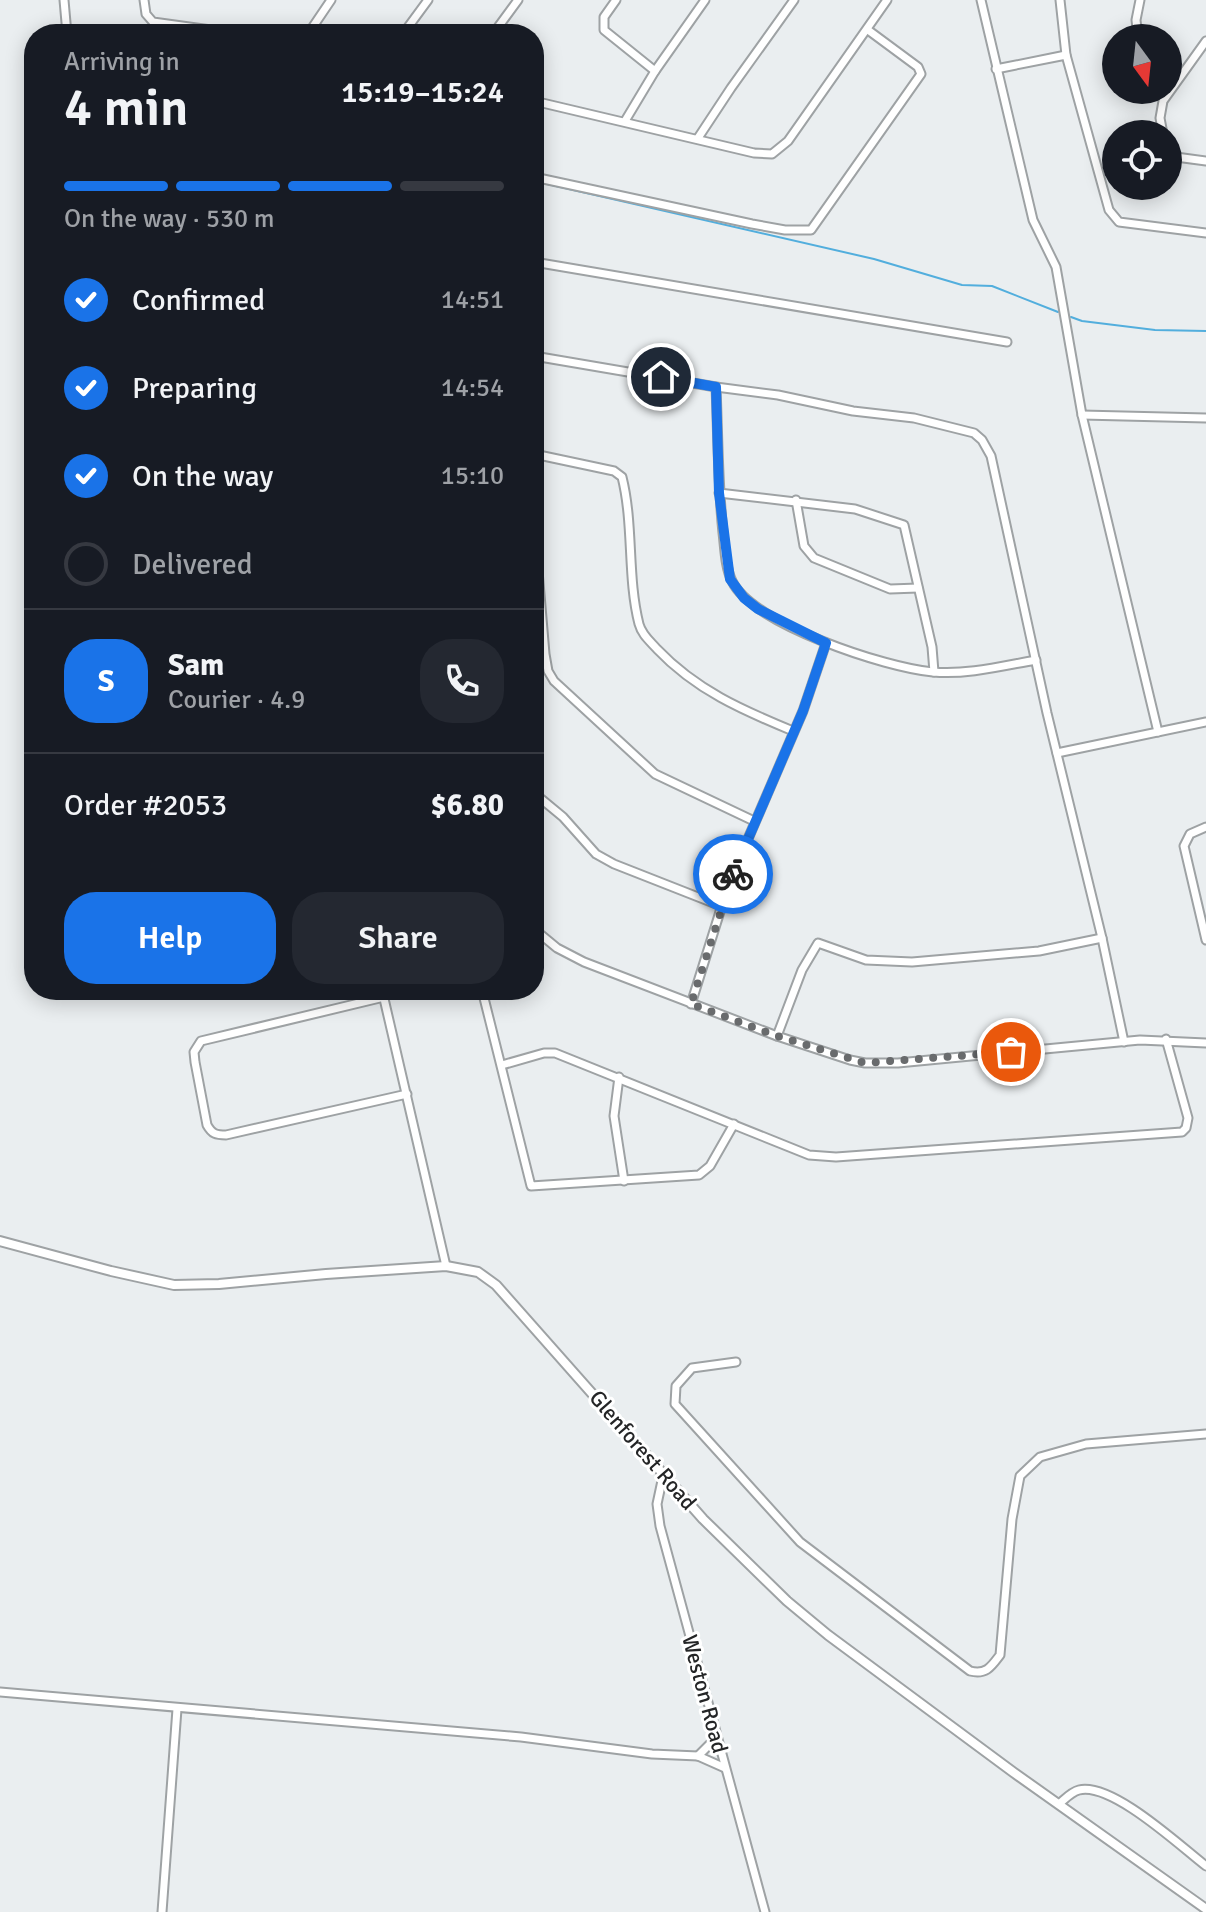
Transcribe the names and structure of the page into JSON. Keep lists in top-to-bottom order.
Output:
{
  "streets": {
    "street": ["Glenforest Road", "Weston Road"]
  },
  "crossings": [
    ["Glenforest Road", "Weston Road"]
  ],
  "north": "bottom",
  "page": {
    "heading": ["4 min", "Arriving in", "15:19–15:24"],
    "panel": [
      "Sam",
      "Courier · 4.9",
      "Order #2053",
      "$6.80"
    ],
    "bar": "On the way · 530 m",
    "list": [
      ["Confirmed", "14:51"],
      ["Preparing", "14:54"],
      ["On the way", "15:10"],
      "Delivered"
    ],
    "round": "S",
    "buttons": ["Help", "Share"]
  }
}
